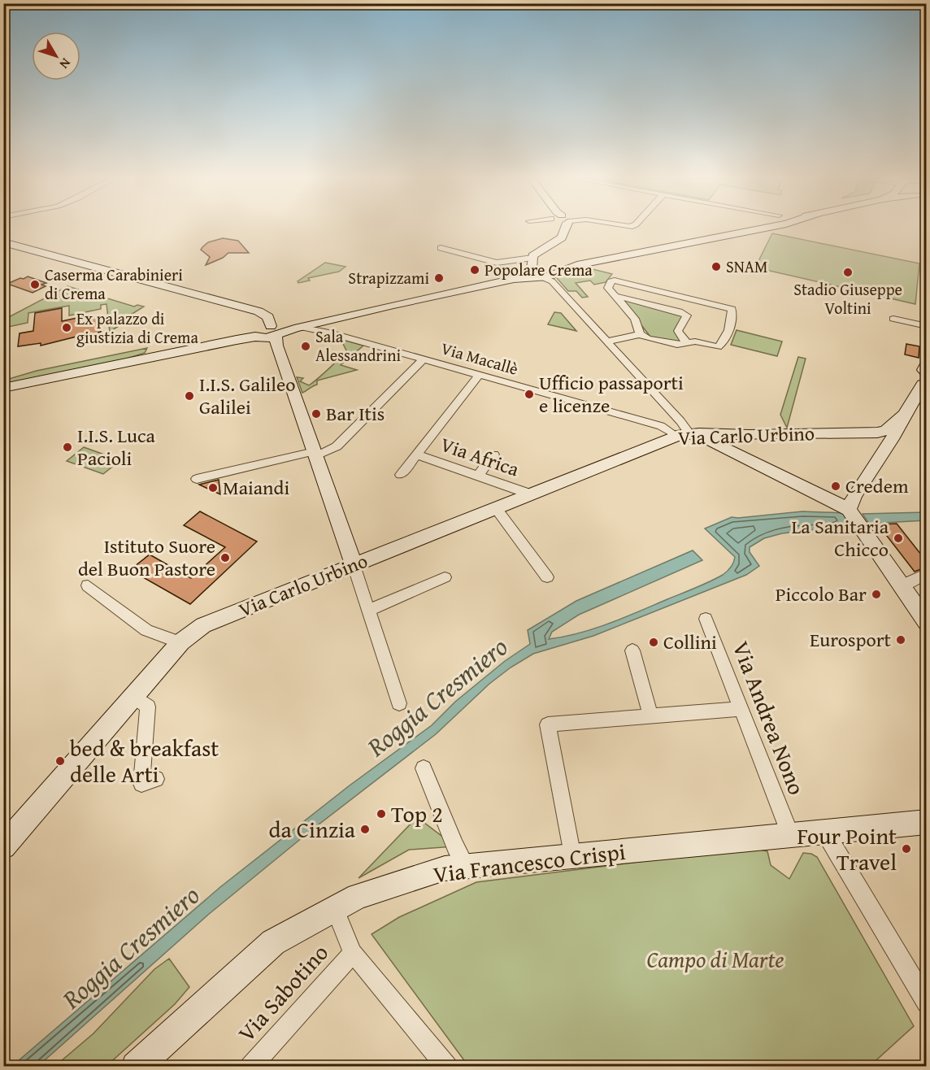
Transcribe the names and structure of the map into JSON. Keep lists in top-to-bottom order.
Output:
{
  "streets": {
    "street": [
      "Via Macallè",
      "Via Carlo Urbino",
      "Via Africa",
      "Via Andrea Nono",
      "Via Francesco Crispi",
      "Via Sabotino"
    ]
  },
  "crossings": [
    ["Via Macallè", "Via Carlo Urbino"],
    ["Via Macallè", "Via Africa"],
    ["Via Carlo Urbino", "Via Africa"],
    ["Via Andrea Nono", "Via Francesco Crispi"]
  ],
  "water": ["Roggia Cresmiero"],
  "parks": ["Campo di Marte"],
  "places": [
    "SNAM",
    "Popolare Crema",
    "Stadio Giuseppe Voltini",
    "Strapizzami",
    "Caserma Carabinieri di Crema",
    "Ex palazzo di giustizia di Crema",
    "Sala Alessandrini",
    "Ufficio passaporti e licenze",
    "I.I.S. Galileo Galilei",
    "Bar Itis",
    "I.I.S. Luca Pacioli",
    "Credem",
    "Maiandi",
    "La Sanitaria Chicco",
    "Istituto Suore del Buon Pastore",
    "Piccolo Bar",
    "Eurosport",
    "Collini",
    "bed & breakfast delle Arti",
    "Top 2",
    "da Cinzia",
    "Four Point Travel"
  ],
  "north": "bottom right"
}
